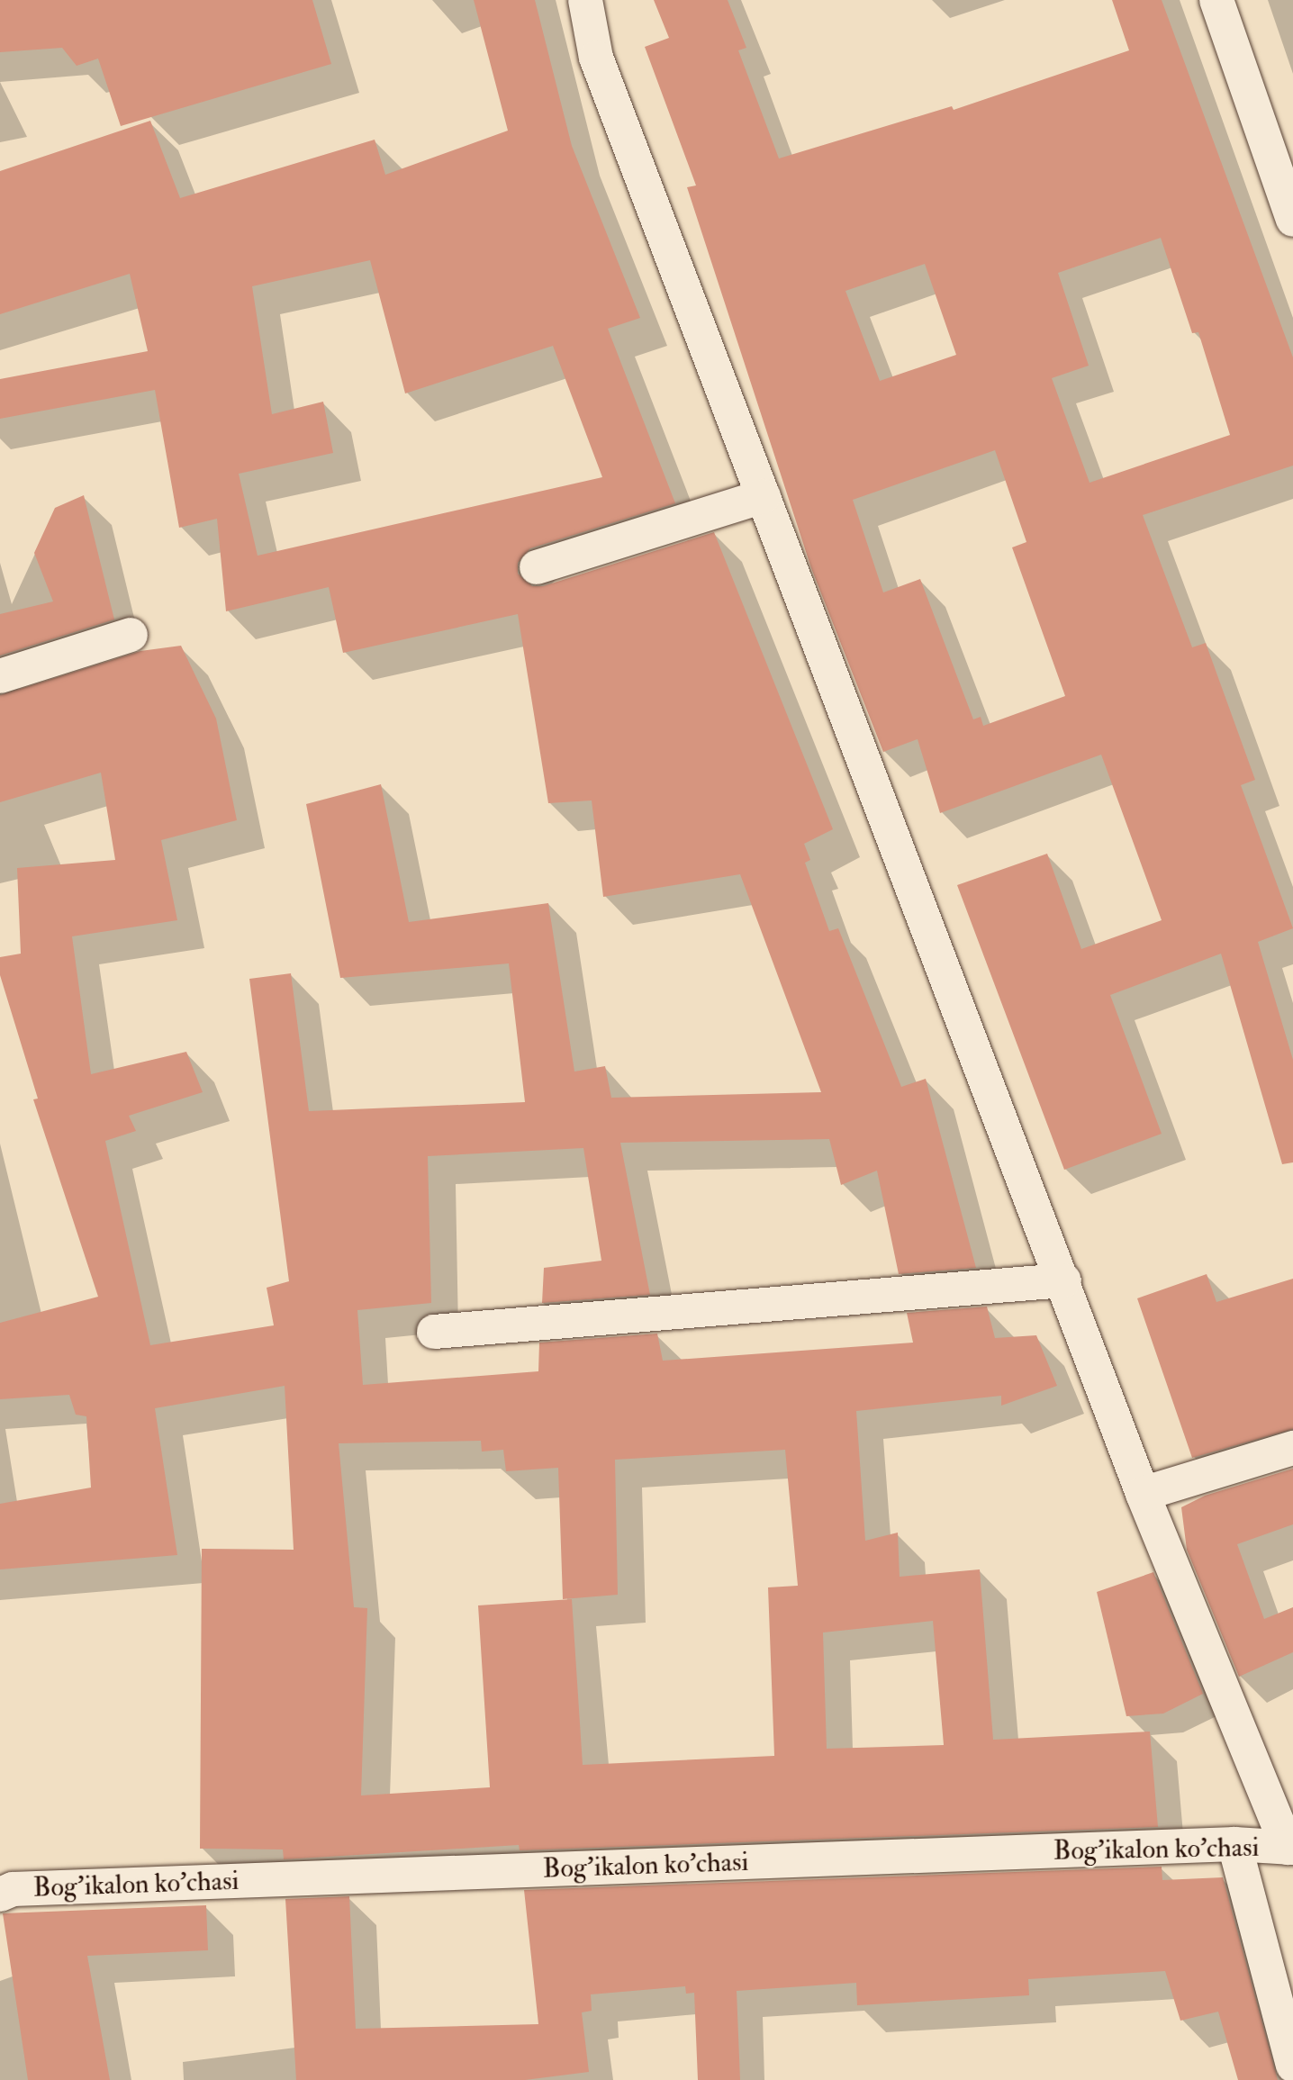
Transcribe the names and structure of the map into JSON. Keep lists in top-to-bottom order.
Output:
{
  "streets": {
    "street": ["Bog'ikalon ko'chasi"]
  }
}
